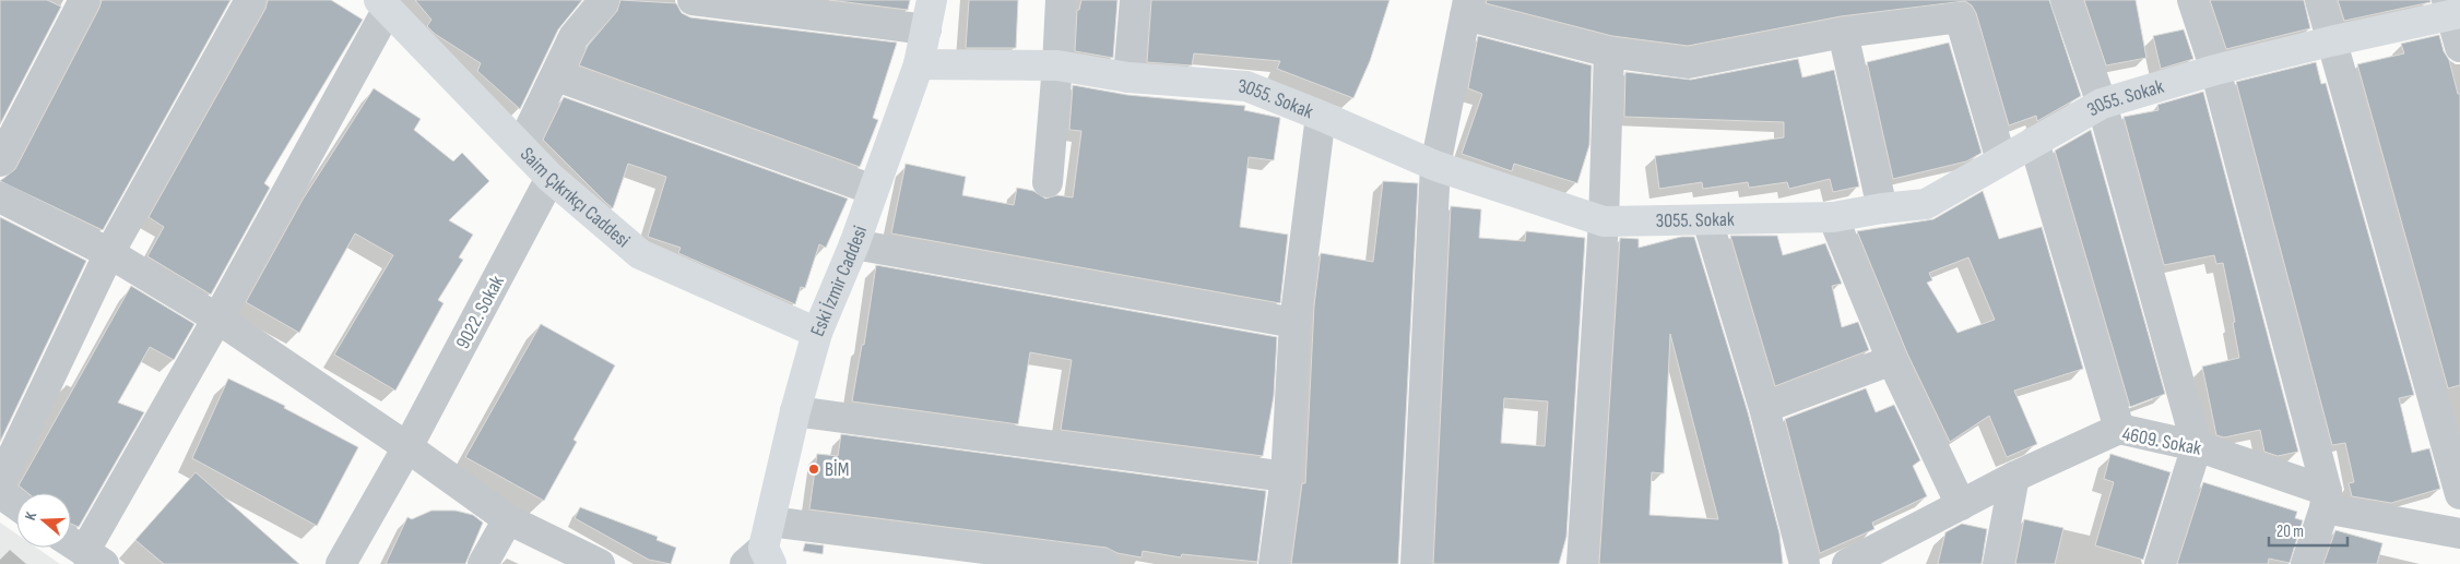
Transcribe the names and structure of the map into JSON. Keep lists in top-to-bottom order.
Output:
{
  "streets": {
    "main road": ["3055. Sokak", "Saim Çıkrıkçı Caddesi", "Eski İzmir Caddesi"],
    "street": ["9022. Sokak", "4609. Sokak"]
  },
  "crossings": [
    ["3055. Sokak", "Eski İzmir Caddesi"],
    ["Saim Çıkrıkçı Caddesi", "Eski İzmir Caddesi"],
    ["Saim Çıkrıkçı Caddesi", "9022. Sokak"]
  ],
  "places": ["BİM"],
  "scale_bar": "20 m",
  "north": "left"
}
